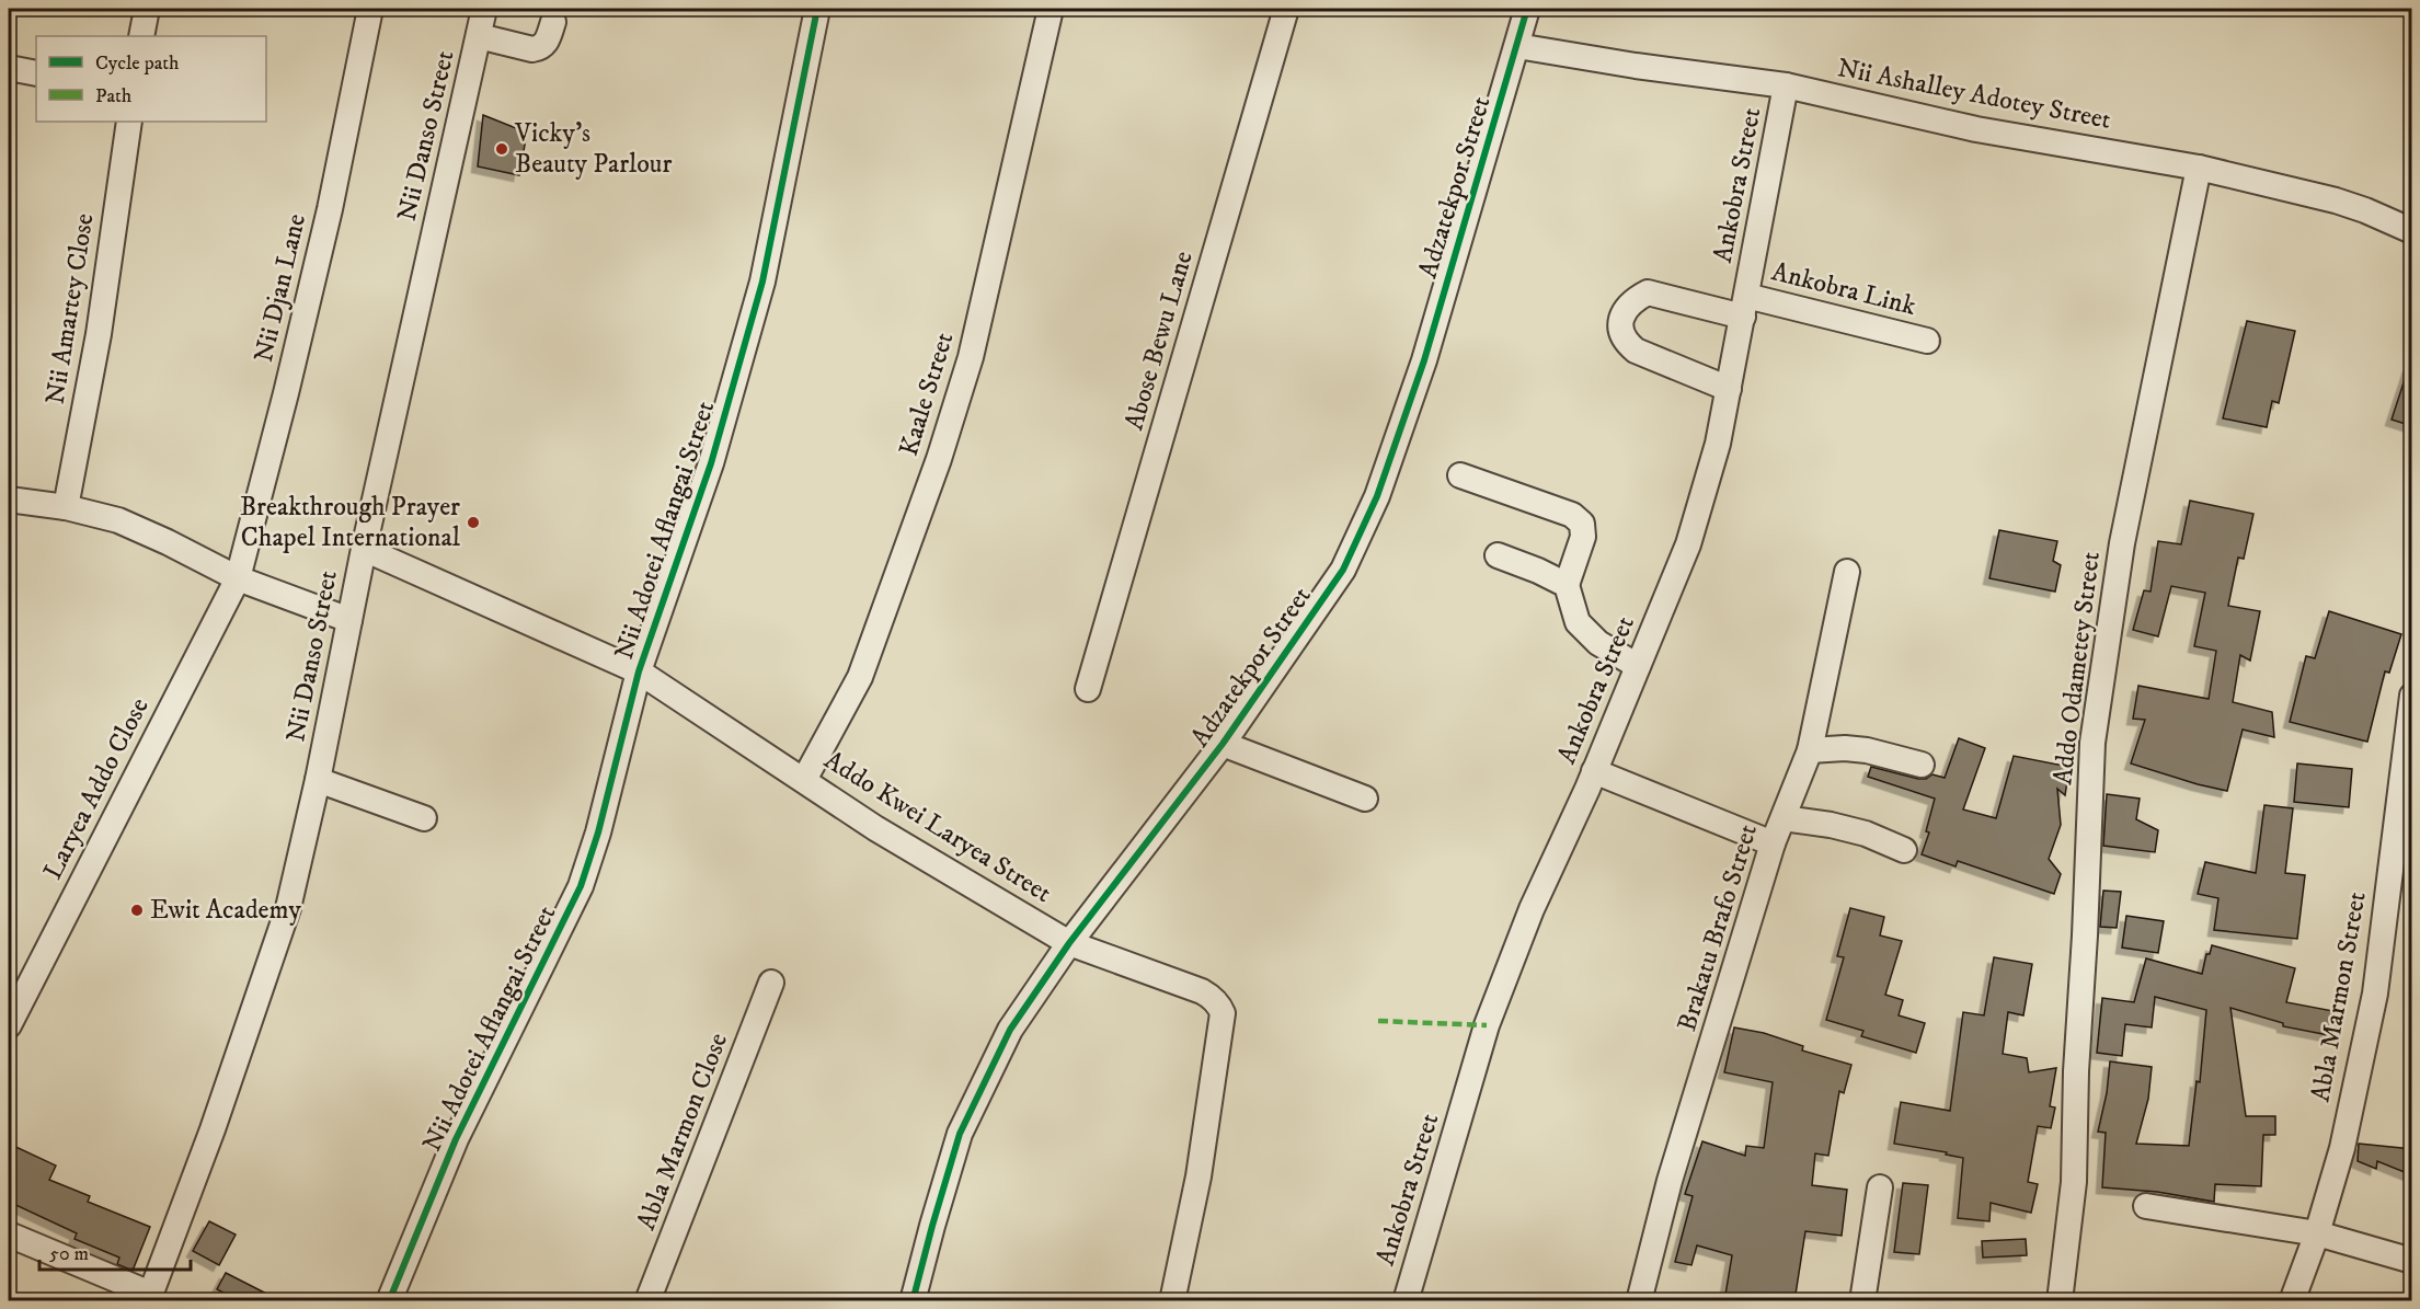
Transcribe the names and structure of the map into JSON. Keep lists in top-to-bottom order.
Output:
{
  "streets": {
    "street": [
      "Nii Ashalley Adotey Street",
      "Nii Danso Street",
      "Ankobra Street",
      "Adzatekpor Street",
      "Nii Djan Lane",
      "Ankobra Link",
      "Nii Amartey Close",
      "Abose Bewu Lane",
      "Kaale Street",
      "Nii Adotei Aflangai Street",
      "Addo Odametey Street",
      "Laryea Addo Close",
      "Addo Kwei Laryea Street",
      "Brakatu Brafo Street",
      "Abla Marmon Street",
      "Abla Marmon Close"
    ]
  },
  "crossings": [
    ["Nii Ashalley Adotey Street", "Ankobra Street"],
    ["Nii Ashalley Adotey Street", "Adzatekpor Street"],
    ["Nii Ashalley Adotey Street", "Addo Odametey Street"],
    ["Nii Danso Street", "Addo Kwei Laryea Street"],
    ["Ankobra Street", "Ankobra Link"],
    ["Adzatekpor Street", "Addo Kwei Laryea Street"],
    ["Nii Djan Lane", "Laryea Addo Close"],
    ["Kaale Street", "Addo Kwei Laryea Street"],
    ["Nii Adotei Aflangai Street", "Addo Kwei Laryea Street"]
  ],
  "places": ["Vicky's Beauty Parlour", "Breakthrough Prayer Chapel International", "Ewit Academy"],
  "legend": ["Cycle path", "Path"],
  "scale_bar": "50 m"
}
